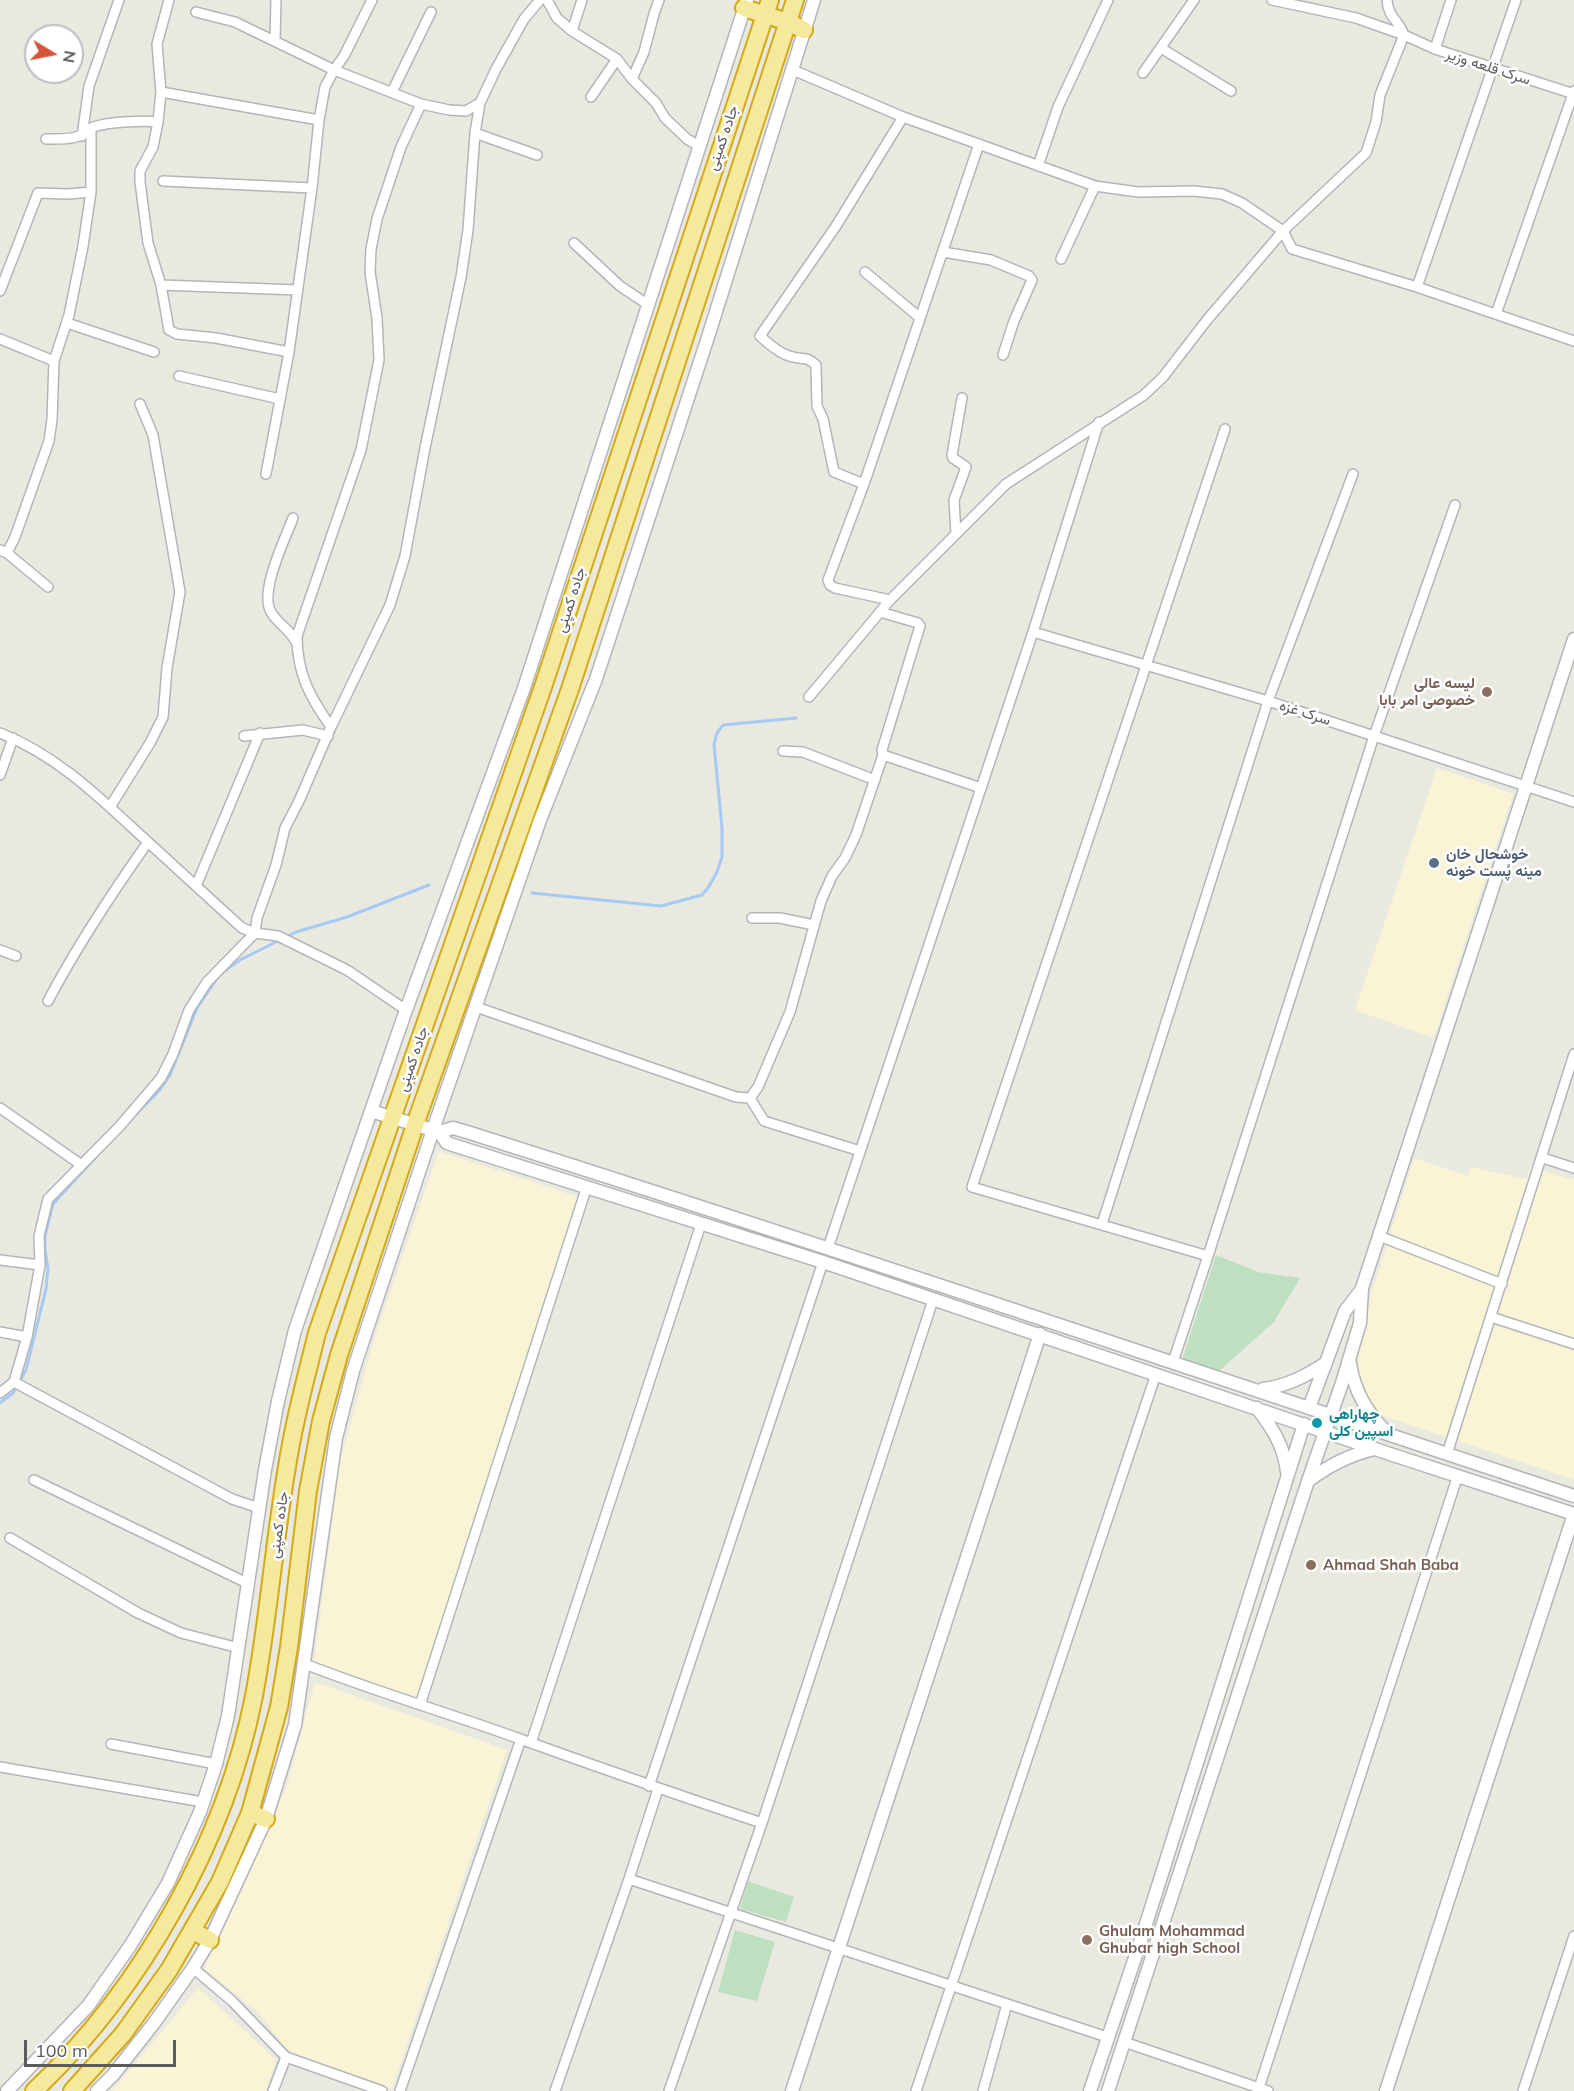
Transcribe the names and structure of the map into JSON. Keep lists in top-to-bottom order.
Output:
{
  "streets": {
    "highway": ["جاده کمپنی"],
    "street": ["سرک قلعه وزیر", "سرک غزه"]
  },
  "places": [
    "لیسه عالی خصوصی امر بابا",
    "خوشحال خان مینه پُست خونه",
    "چهاراهی اسپین کلی",
    "Ahmad Shah Baba",
    "Ghulam Mohammad Ghubar high School"
  ],
  "scale_bar": "100 m",
  "north": "right"
}
